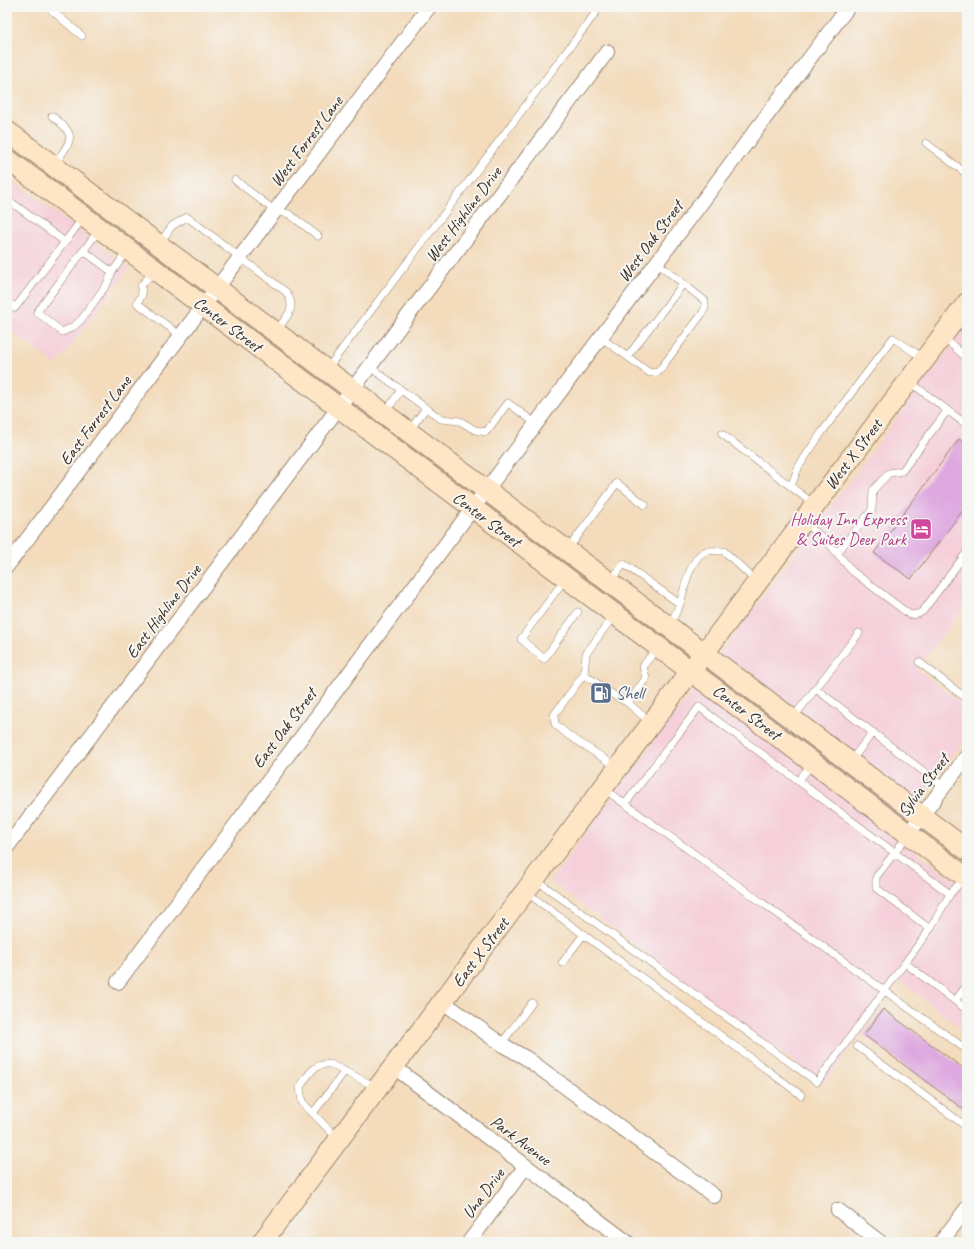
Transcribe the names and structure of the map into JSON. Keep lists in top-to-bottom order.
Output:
{
  "streets": {
    "main road": ["Center Street", "West X Street", "East X Street"],
    "street": [
      "West Forrest Lane",
      "West Highline Drive",
      "West Oak Street",
      "East Forrest Lane",
      "East Highline Drive",
      "East Oak Street",
      "Sylvia Street",
      "Park Avenue",
      "Una Drive"
    ]
  },
  "crossings": [
    ["West Forrest Lane", "Center Street"],
    ["West Forrest Lane", "East Forrest Lane"],
    ["West Highline Drive", "Center Street"],
    ["West Highline Drive", "East Highline Drive"],
    ["West Oak Street", "Center Street"],
    ["West Oak Street", "East Oak Street"],
    ["Center Street", "East Forrest Lane"],
    ["Center Street", "West X Street"],
    ["Center Street", "East Highline Drive"],
    ["Center Street", "East Oak Street"],
    ["Center Street", "Sylvia Street"],
    ["Center Street", "East X Street"],
    ["West X Street", "East X Street"],
    ["East X Street", "Park Avenue"],
    ["Park Avenue", "Una Drive"]
  ],
  "places": {
    "hotel": ["Holiday Inn Express & Suites Deer Park"],
    "fuel station": ["Shell"]
  }
}
